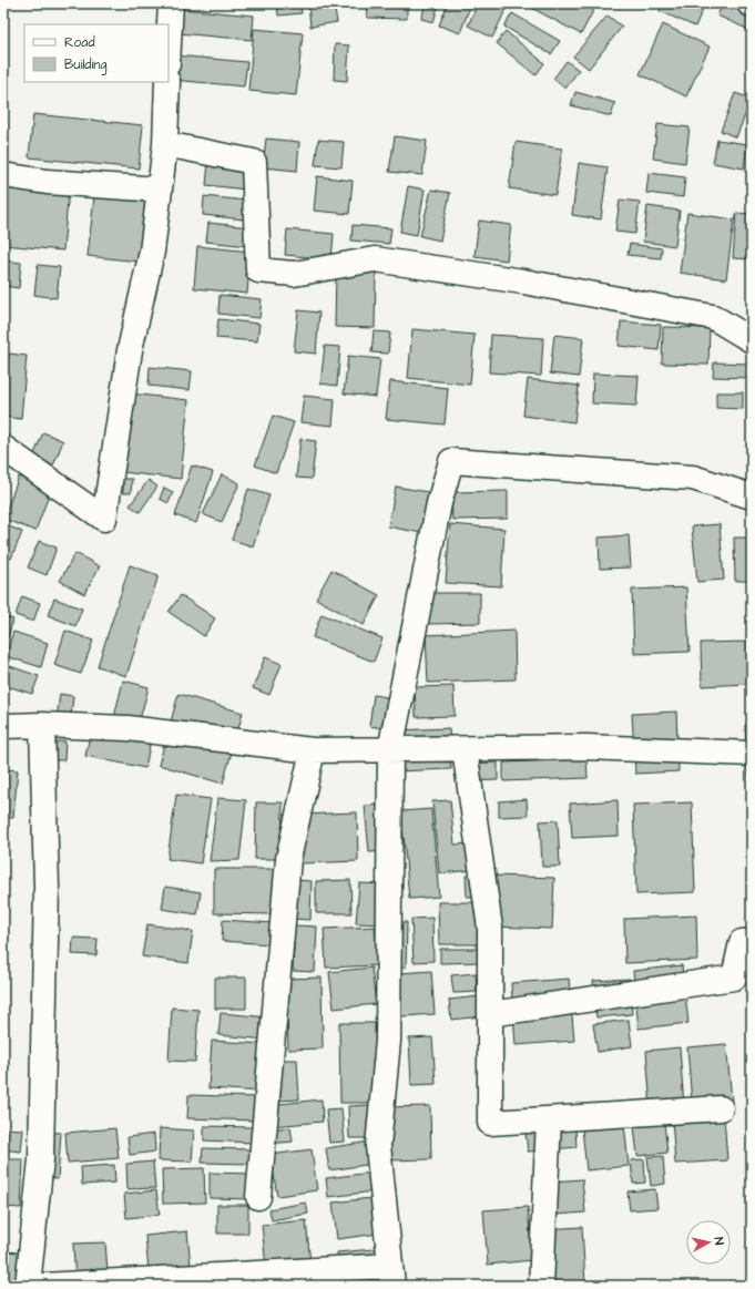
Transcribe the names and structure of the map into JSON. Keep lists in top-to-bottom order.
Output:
{
  "legend": ["Road", "Building"],
  "north": "right"
}
